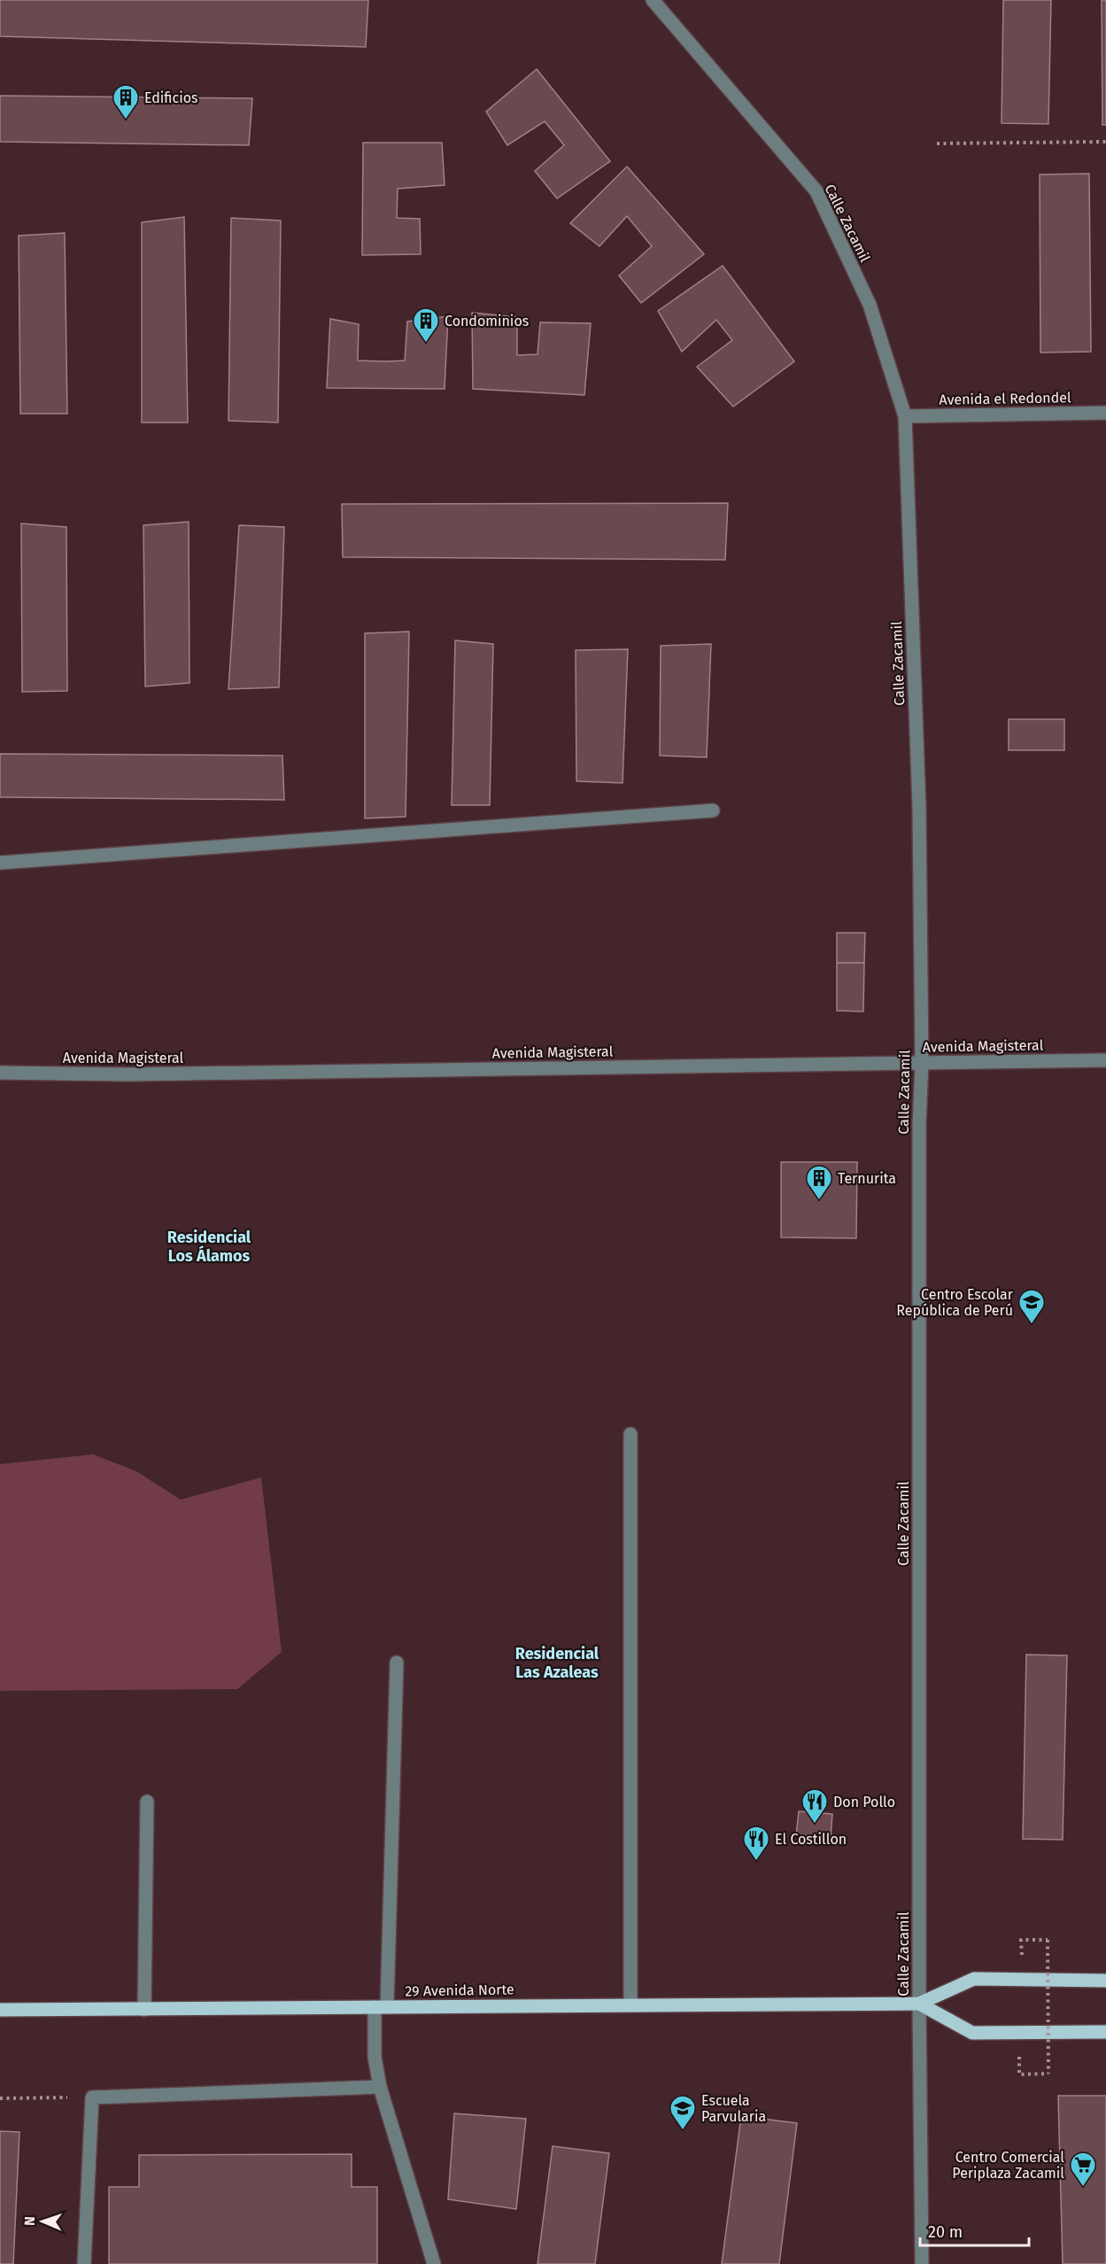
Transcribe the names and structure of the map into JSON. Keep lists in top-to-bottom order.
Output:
{
  "streets": {
    "main road": ["29 Avenida Norte"],
    "street": ["Calle Zacamil", "Avenida el Redondel", "Avenida Magisteral"]
  },
  "crossings": [
    ["Calle Zacamil", "Avenida el Redondel"],
    ["Calle Zacamil", "Avenida Magisteral"],
    ["Calle Zacamil", "29 Avenida Norte"]
  ],
  "districts": ["Residencial Los Álamos", "Residencial Las Azaleas"],
  "places": {
    "building": ["Edificios", "Condominios", "Ternurita"],
    "school or university": ["Centro Escolar República de Perú", "Escuela Parvularia"],
    "restaurant": ["Don Pollo", "El Costillon"],
    "supermarket": ["Centro Comercial Periplaza Zacamil"]
  },
  "scale_bar": "20 m",
  "north": "left"
}
